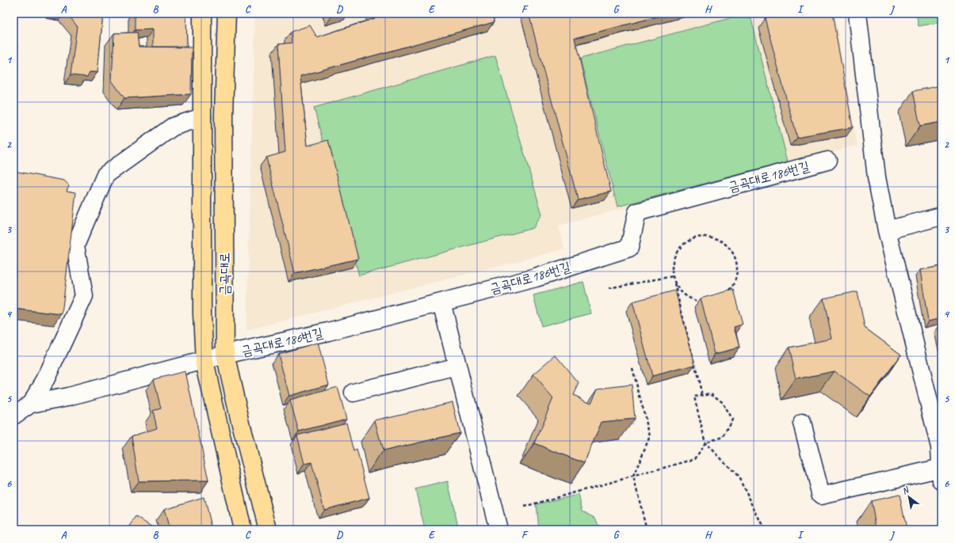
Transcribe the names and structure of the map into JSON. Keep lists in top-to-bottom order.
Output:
{
  "streets": {
    "main road": ["금곡대로"],
    "street": ["금곡대로186번길"]
  },
  "crossings": [
    ["금곡대로186번길", "금곡대로"]
  ],
  "north": "top left",
  "grid": {
    "columns": [
      "A",
      "B",
      "C",
      "D",
      "E",
      "F",
      "G",
      "H",
      "I",
      "J"
    ],
    "rows": [
      "1",
      "2",
      "3",
      "4",
      "5",
      "6"
    ]
  }
}
